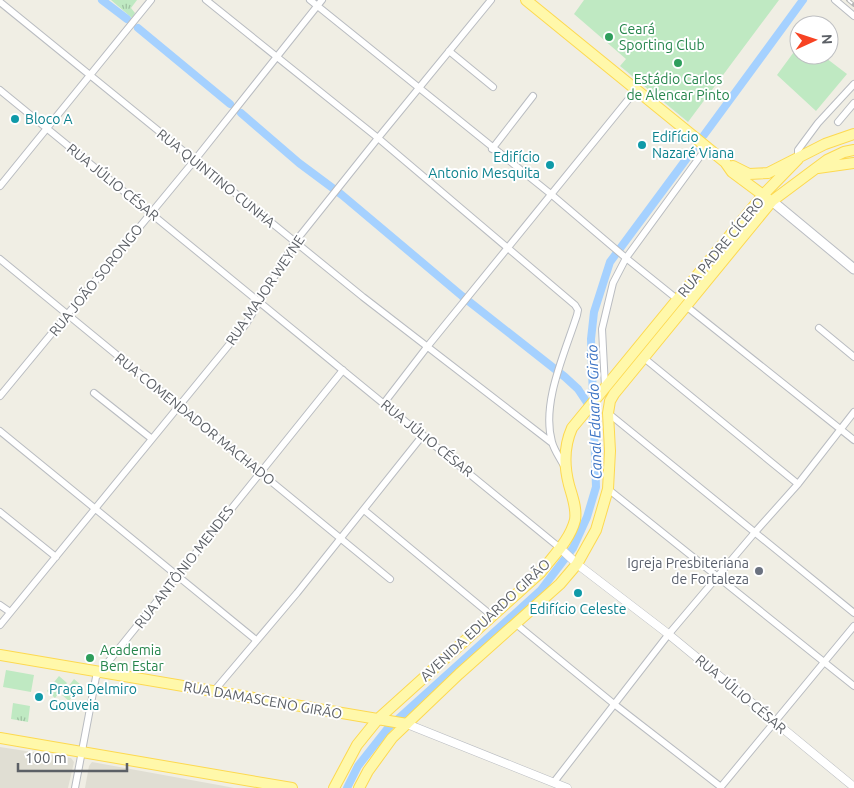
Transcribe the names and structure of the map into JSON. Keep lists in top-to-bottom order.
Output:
{
  "streets": {
    "main road": ["RUA PADRE CÍCERO", "AVENIDA EDUARDO GIRÃO", "RUA DAMASCENO GIRÃO"],
    "street": [
      "RUA QUINTINO CUNHA",
      "RUA JÚLIO CÉSAR",
      "RUA JOÃO SORONGO",
      "RUA MAJOR WEYNE",
      "RUA COMENDADOR MACHADO",
      "RUA ANTÔNIO MENDES"
    ]
  },
  "crossings": [
    ["RUA QUINTINO CUNHA", "RUA JOÃO SORONGO"],
    ["RUA QUINTINO CUNHA", "RUA MAJOR WEYNE"],
    ["RUA JÚLIO CÉSAR", "RUA JOÃO SORONGO"],
    ["RUA JÚLIO CÉSAR", "RUA MAJOR WEYNE"],
    ["RUA JÚLIO CÉSAR", "RUA ANTÔNIO MENDES"],
    ["RUA JÚLIO CÉSAR", "AVENIDA EDUARDO GIRÃO"],
    ["RUA PADRE CÍCERO", "AVENIDA EDUARDO GIRÃO"],
    ["RUA JOÃO SORONGO", "RUA COMENDADOR MACHADO"],
    ["RUA MAJOR WEYNE", "RUA COMENDADOR MACHADO"],
    ["RUA COMENDADOR MACHADO", "RUA ANTÔNIO MENDES"],
    ["RUA ANTÔNIO MENDES", "RUA DAMASCENO GIRÃO"],
    ["AVENIDA EDUARDO GIRÃO", "RUA DAMASCENO GIRÃO"]
  ],
  "water": ["Canal Eduardo Girão"],
  "places": [
    "Ceará Sporting Club",
    "Estádio Carlos de Alencar Pinto",
    "Bloco A",
    "Edifício Nazaré Viana",
    "Edifício Antonio Mesquita",
    "Igreja Presbiteriana de Fortaleza",
    "Edifício Celeste",
    "Academia Bem Estar",
    "Praça Delmiro Gouveia"
  ],
  "scale_bar": "100 m",
  "north": "right"
}
